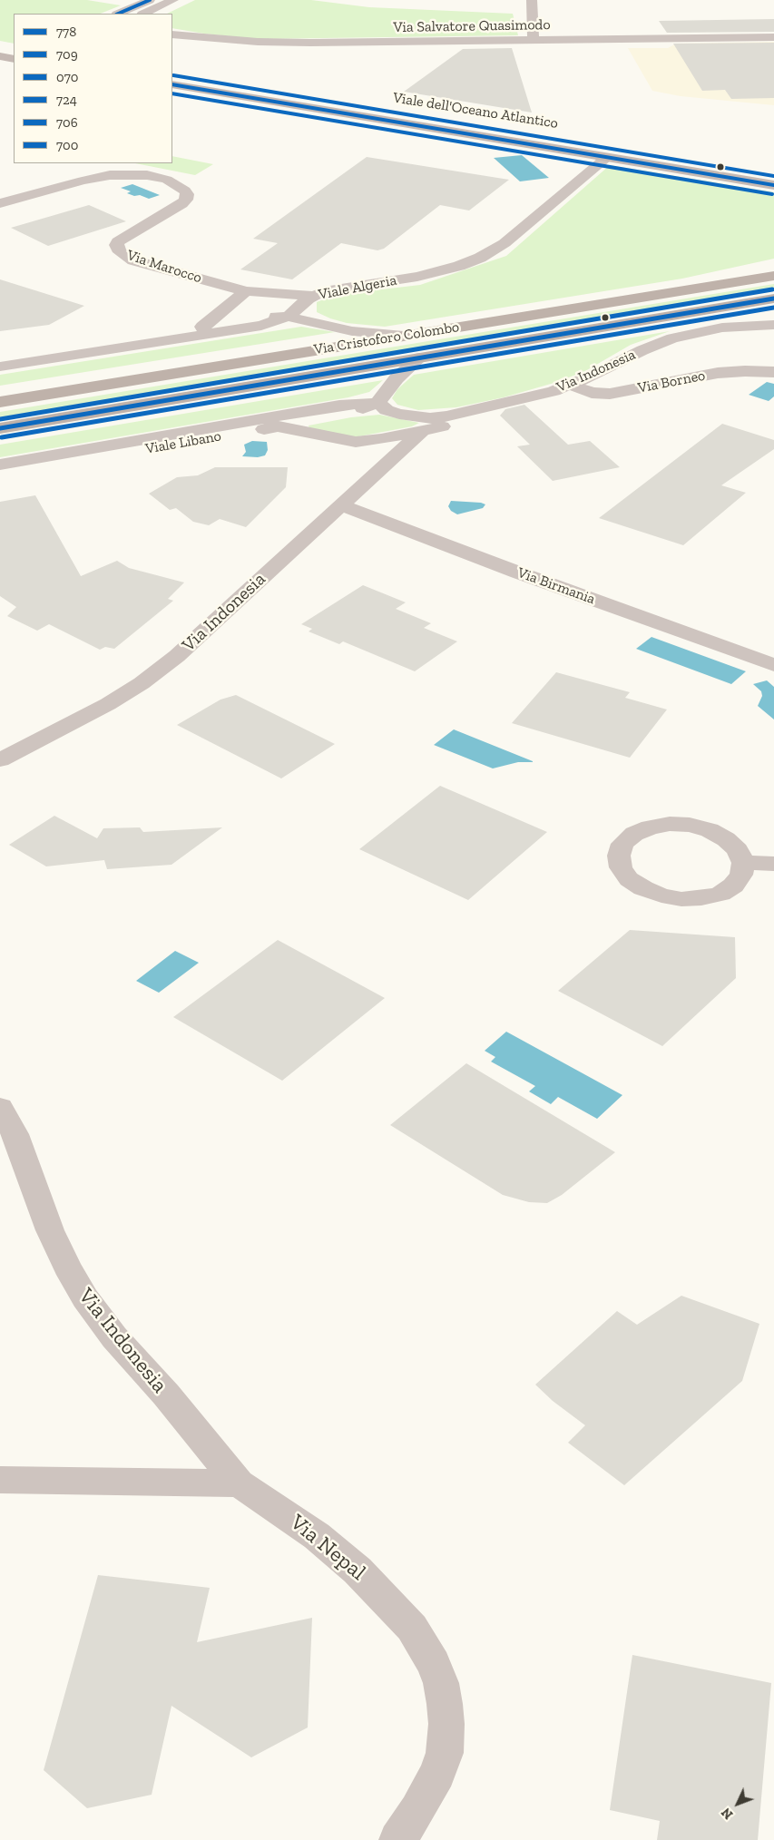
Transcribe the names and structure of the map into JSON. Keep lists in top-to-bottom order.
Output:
{
  "streets": {
    "main road": ["Viale dell'Oceano Atlantico", "Via Cristoforo Colombo"],
    "street": [
      "Via Salvatore Quasimodo",
      "Via Marocco",
      "Viale Algeria",
      "Via Indonesia",
      "Via Borneo",
      "Viale Libano",
      "Via Birmania",
      "Via Nepal"
    ]
  },
  "crossings": [
    ["Viale dell'Oceano Atlantico", "Viale Algeria"],
    ["Via Indonesia", "Via Borneo"],
    ["Via Indonesia", "Viale Libano"],
    ["Via Indonesia", "Via Birmania"],
    ["Via Indonesia", "Via Nepal"]
  ],
  "lines": [
    "transit line 724",
    "transit line 700",
    "transit line 706",
    "transit line 070",
    "transit line 778",
    "transit line 709"
  ],
  "legend": [
    "778",
    "709",
    "070",
    "724",
    "706",
    "700"
  ],
  "north": "bottom left"
}
